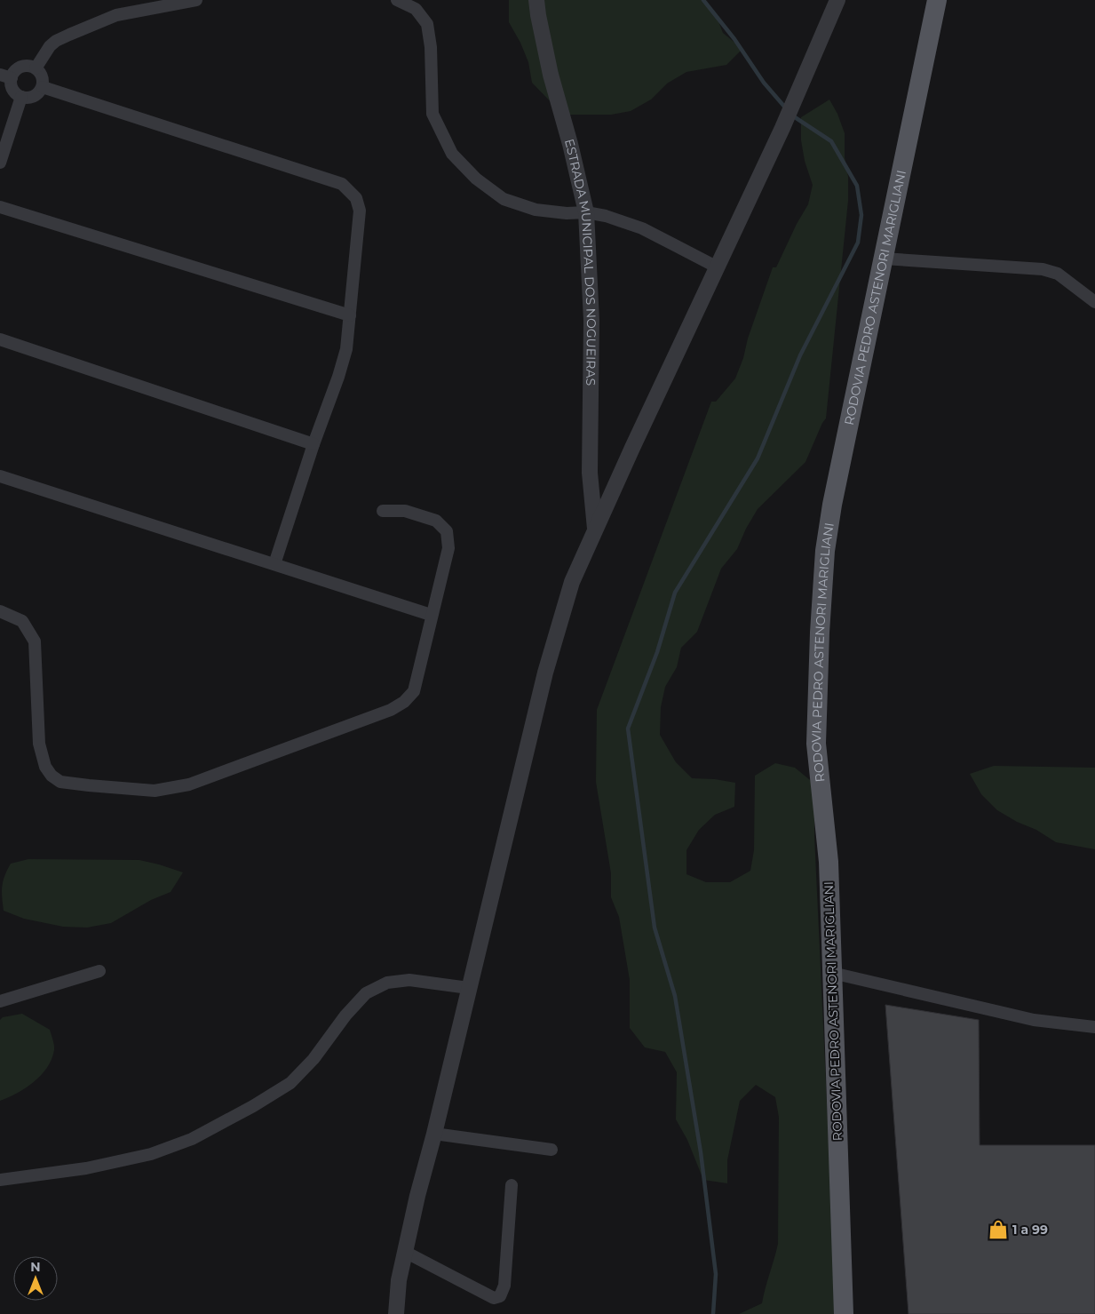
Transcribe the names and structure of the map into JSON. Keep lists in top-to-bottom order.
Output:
{
  "streets": {
    "main road": ["RODOVIA PEDRO ASTENORI MARIGLIANI"],
    "street": ["ESTRADA MUNICIPAL DOS NOGUEIRAS"]
  },
  "places": {
    "shop": ["1 a 99"]
  },
  "north": "top"
}
